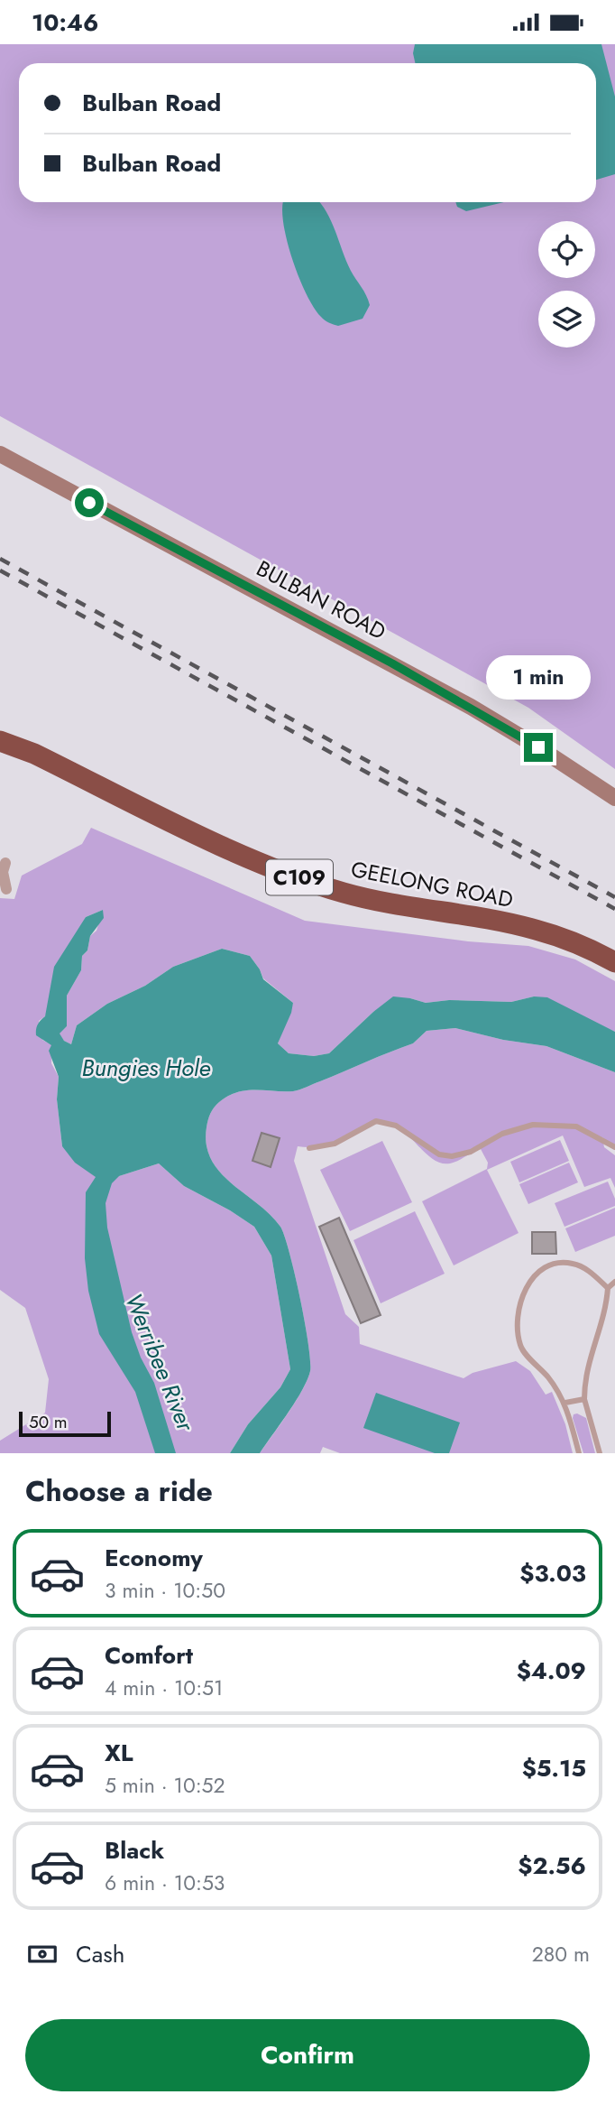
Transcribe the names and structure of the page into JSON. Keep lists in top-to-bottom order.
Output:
{
  "streets": {
    "highway": ["C109", "GEELONG ROAD"],
    "street": ["BULBAN ROAD"]
  },
  "water": ["Bungies Hole", "Werribee River"],
  "scale_bar": "50 m",
  "page": {
    "status": "10:46",
    "banner": ["Bulban Road", "Bulban Road"],
    "bubble": "1 min",
    "scale": "50 m",
    "heading": "Choose a ride",
    "list": [
      {
        "name": "Economy",
        "note": "3 min · 10:50",
        "value": "$3.03"
      },
      {
        "name": "Comfort",
        "note": "4 min · 10:51",
        "value": "$4.09"
      },
      {
        "name": "XL",
        "note": "5 min · 10:52",
        "value": "$5.15"
      },
      {
        "name": "Black",
        "note": "6 min · 10:53",
        "value": "$2.56"
      }
    ],
    "pay": ["Cash", "280 m"],
    "buttons": "Confirm"
  }
}
